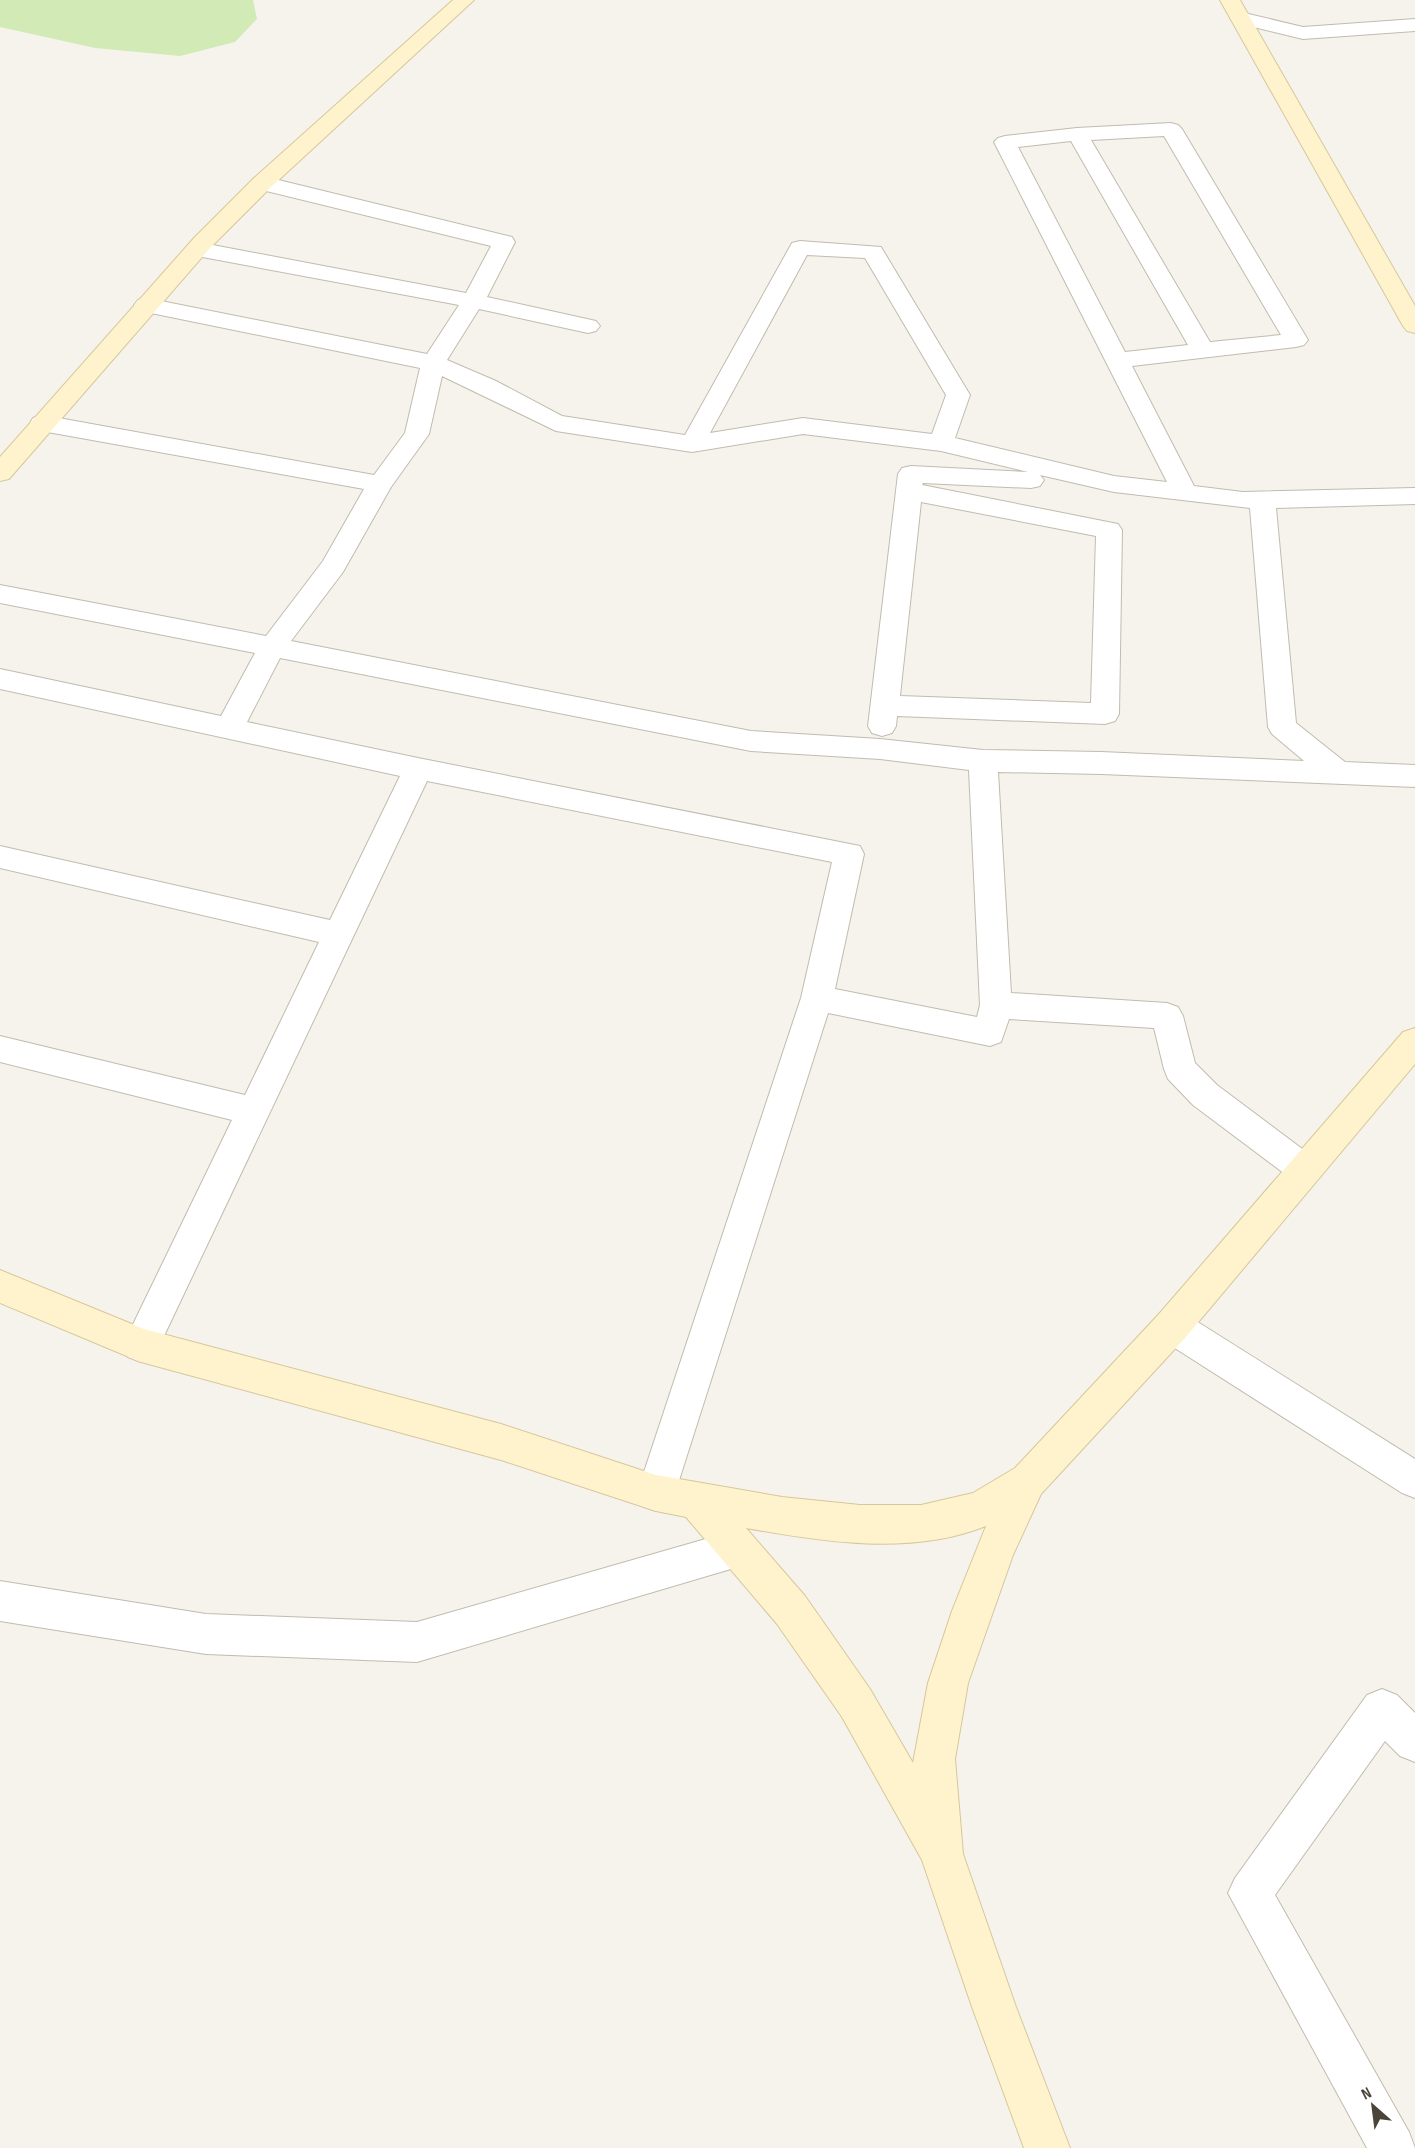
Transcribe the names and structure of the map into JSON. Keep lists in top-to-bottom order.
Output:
{
  "north": "top left"
}
